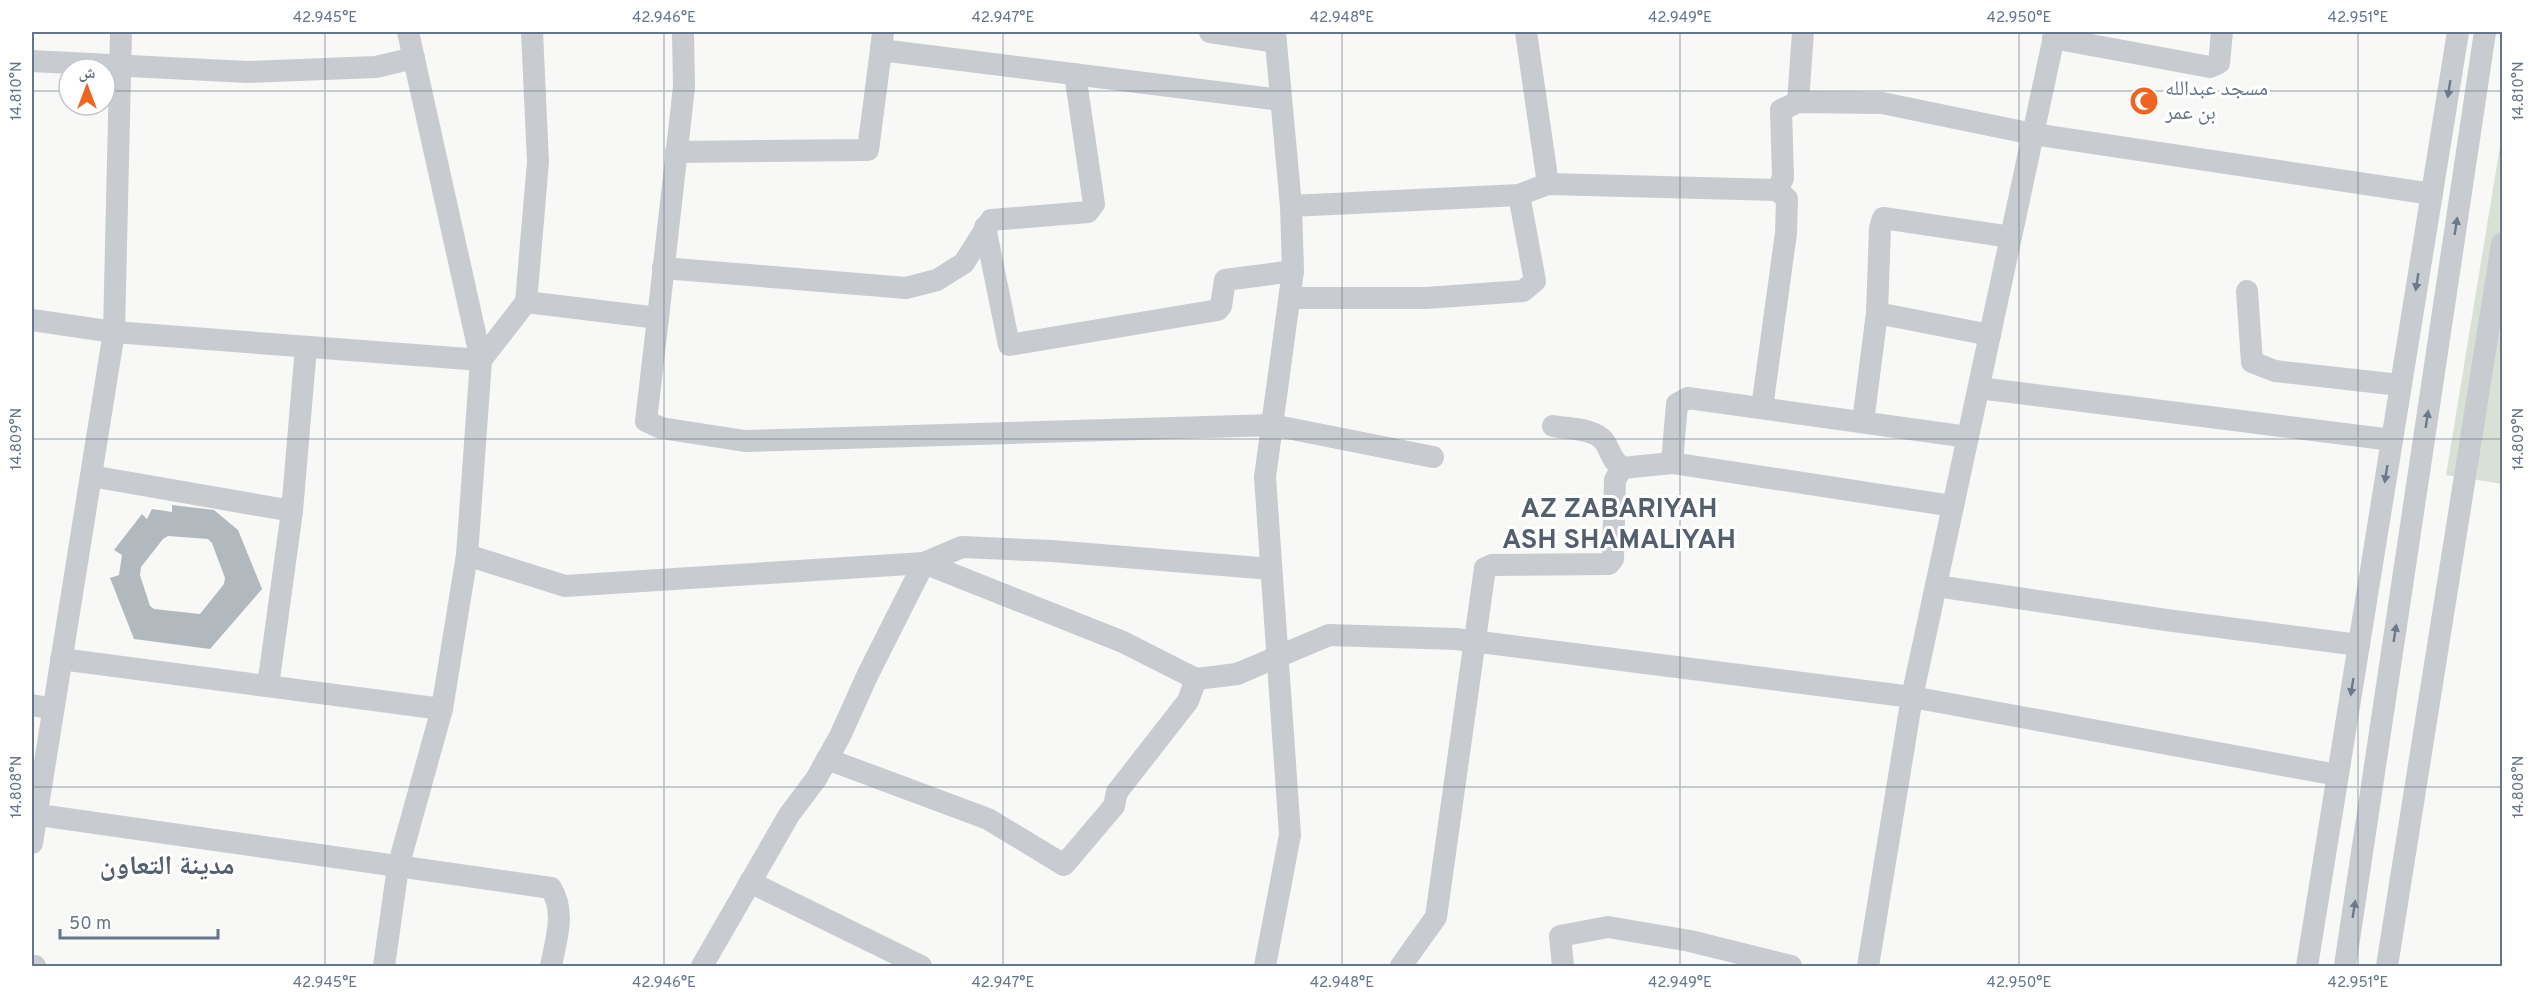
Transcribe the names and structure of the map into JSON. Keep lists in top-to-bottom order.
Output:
{
  "districts": ["AZ ZABARIYAH ASH SHAMALIYAH", "مدينة التعاون"],
  "places": {
    "mosque": ["مسجد عبدالله بن عمر"]
  },
  "scale_bar": "50 m",
  "north": "top",
  "coordinates": [
    "42.945°E",
    "42.946°E",
    "42.947°E",
    "42.948°E",
    "42.949°E",
    "42.950°E",
    "42.951°E",
    "14.810°N",
    "14.809°N",
    "14.808°N"
  ]
}
